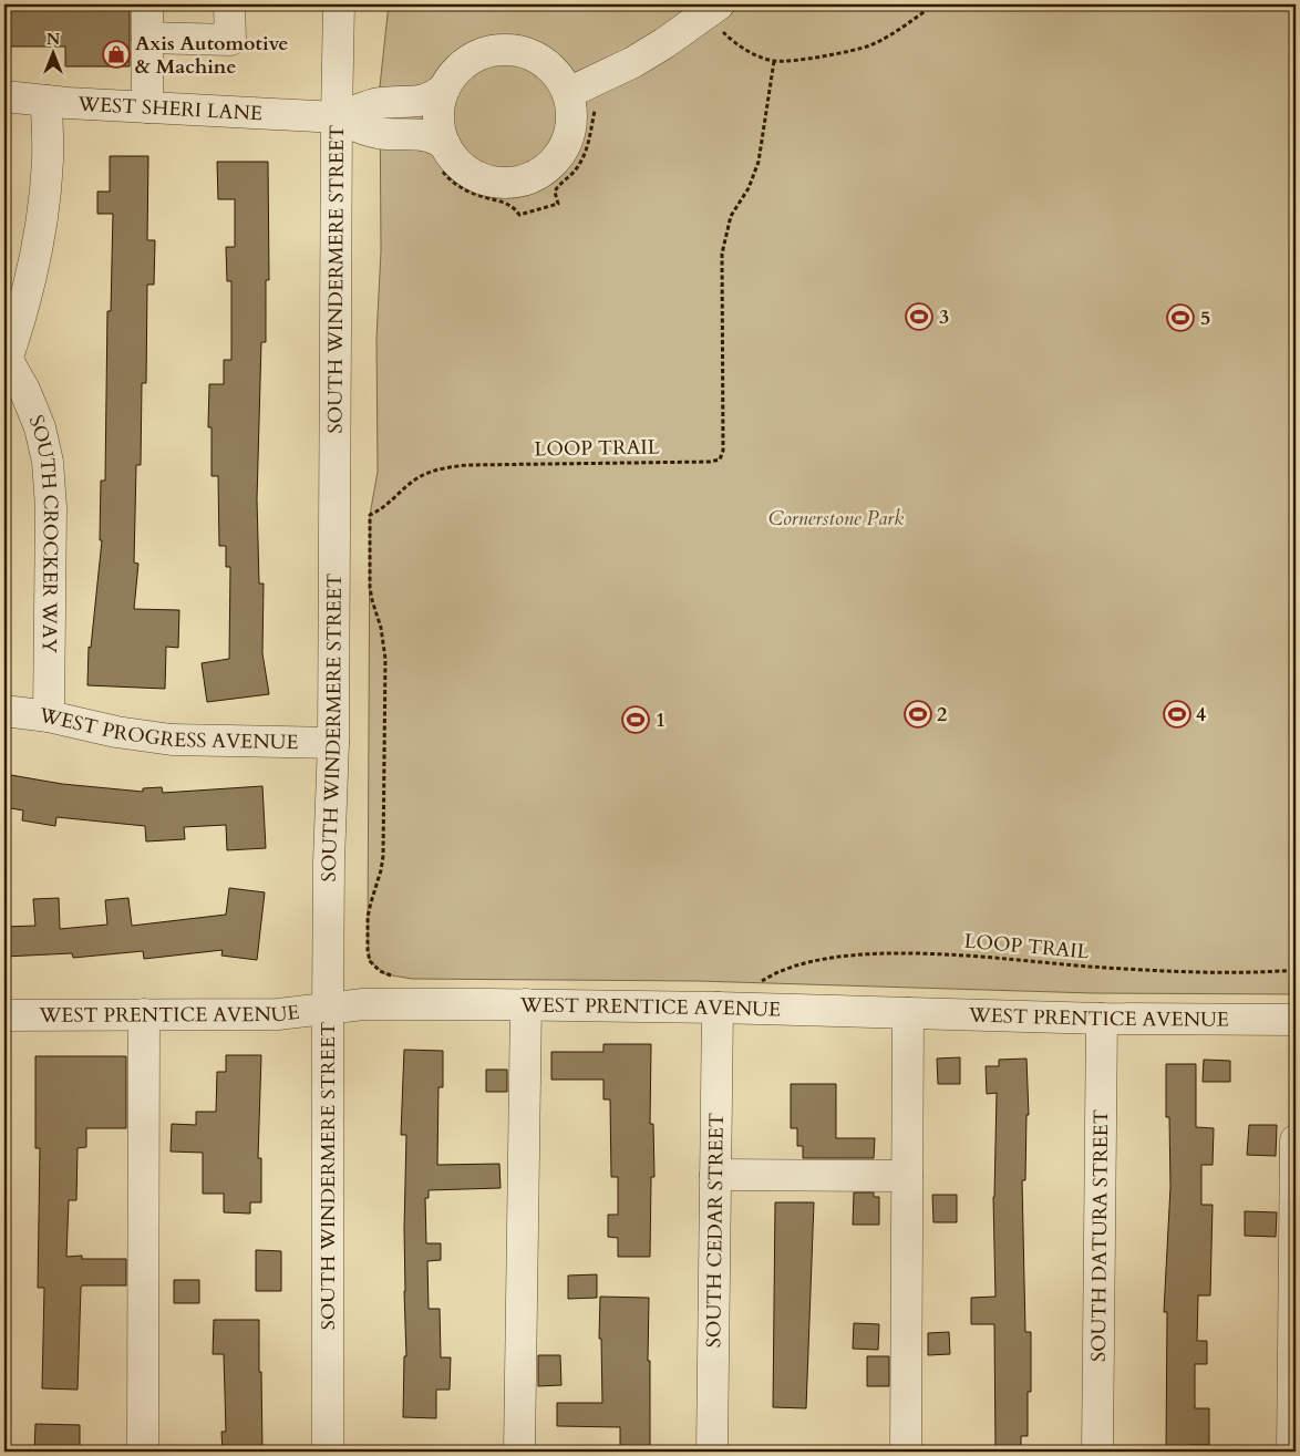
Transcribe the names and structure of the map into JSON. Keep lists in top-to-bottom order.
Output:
{
  "streets": {
    "street": [
      "WEST SHERI LANE",
      "SOUTH WINDERMERE STREET",
      "SOUTH CROCKER WAY",
      "WEST PROGRESS AVENUE",
      "WEST PRENTICE AVENUE",
      "SOUTH CEDAR STREET",
      "SOUTH DATURA STREET"
    ],
    "path": ["LOOP TRAIL"]
  },
  "crossings": [
    ["WEST SHERI LANE", "SOUTH WINDERMERE STREET"],
    ["SOUTH WINDERMERE STREET", "WEST PROGRESS AVENUE"],
    ["SOUTH WINDERMERE STREET", "WEST PRENTICE AVENUE"],
    ["SOUTH CROCKER WAY", "WEST PROGRESS AVENUE"],
    ["WEST PRENTICE AVENUE", "SOUTH CEDAR STREET"],
    ["WEST PRENTICE AVENUE", "SOUTH DATURA STREET"]
  ],
  "parks": ["Cornerstone Park"],
  "places": {
    "shop": ["Axis Automotive & Machine"],
    "sports": [
      "3",
      "5",
      "2",
      "4",
      "1"
    ]
  },
  "north": "top"
}
